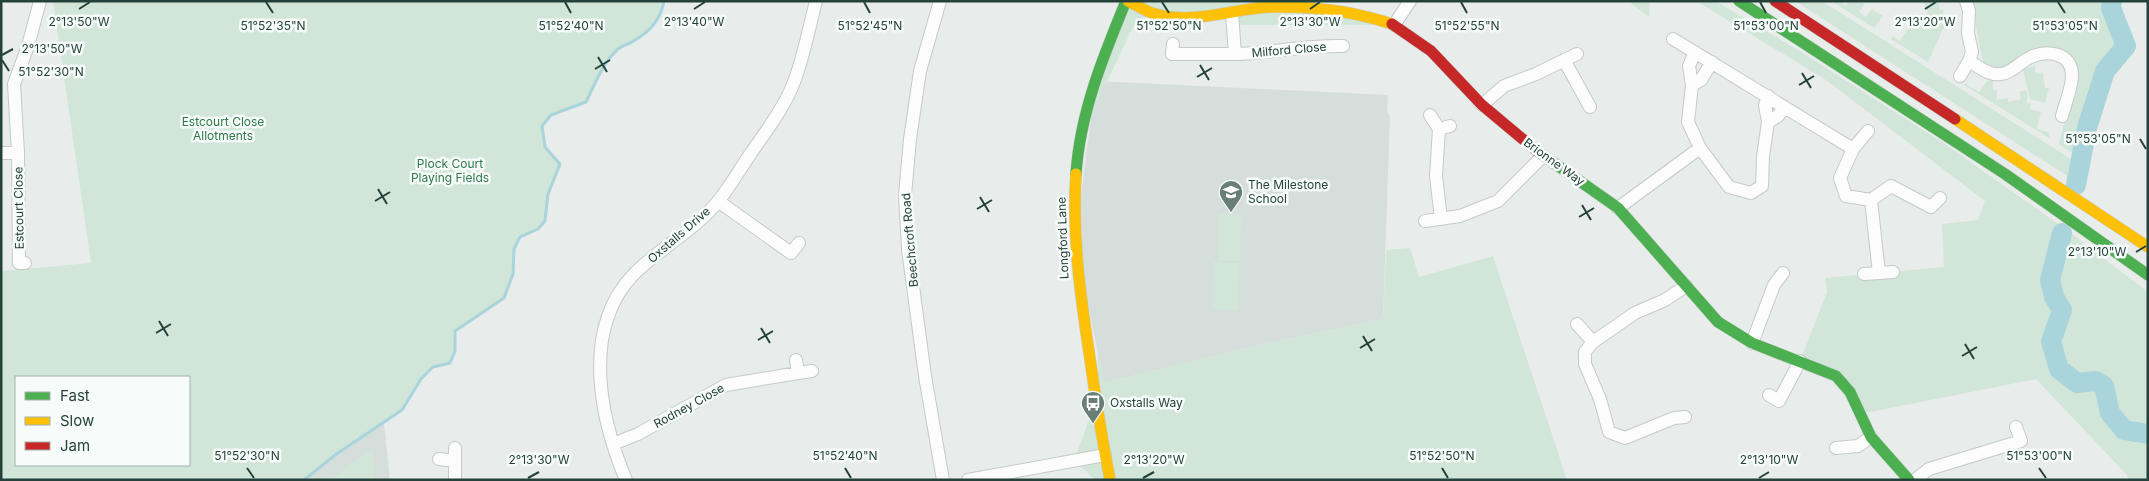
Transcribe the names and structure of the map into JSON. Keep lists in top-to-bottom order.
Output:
{
  "streets": {
    "main road": ["Brionne Way", "Longford Lane"],
    "street": [
      "Milford Close",
      "Estcourt Close",
      "Oxstalls Drive",
      "Beechcroft Road",
      "Rodney Close"
    ]
  },
  "crossings": [
    ["Milford Close", "Brionne Way"],
    ["Brionne Way", "Longford Lane"],
    ["Oxstalls Drive", "Rodney Close"]
  ],
  "parks": ["Estcourt Close Allotments", "Plock Court Playing Fields"],
  "places": {
    "school or university": ["The Milestone School"],
    "bus stop": ["Oxstalls Way"]
  },
  "legend": ["Fast", "Slow", "Jam"],
  "coordinates": [
    "2°13'50\"W",
    "2°13'40\"W",
    "2°13'30\"W",
    "2°13'20\"W",
    "51°52'35\"N",
    "51°53'00\"N",
    "51°52'40\"N",
    "51°52'45\"N",
    "51°52'50\"N",
    "51°52'55\"N",
    "51°53'05\"N",
    "51°52'30\"N",
    "2°13'10\"W"
  ]
}
